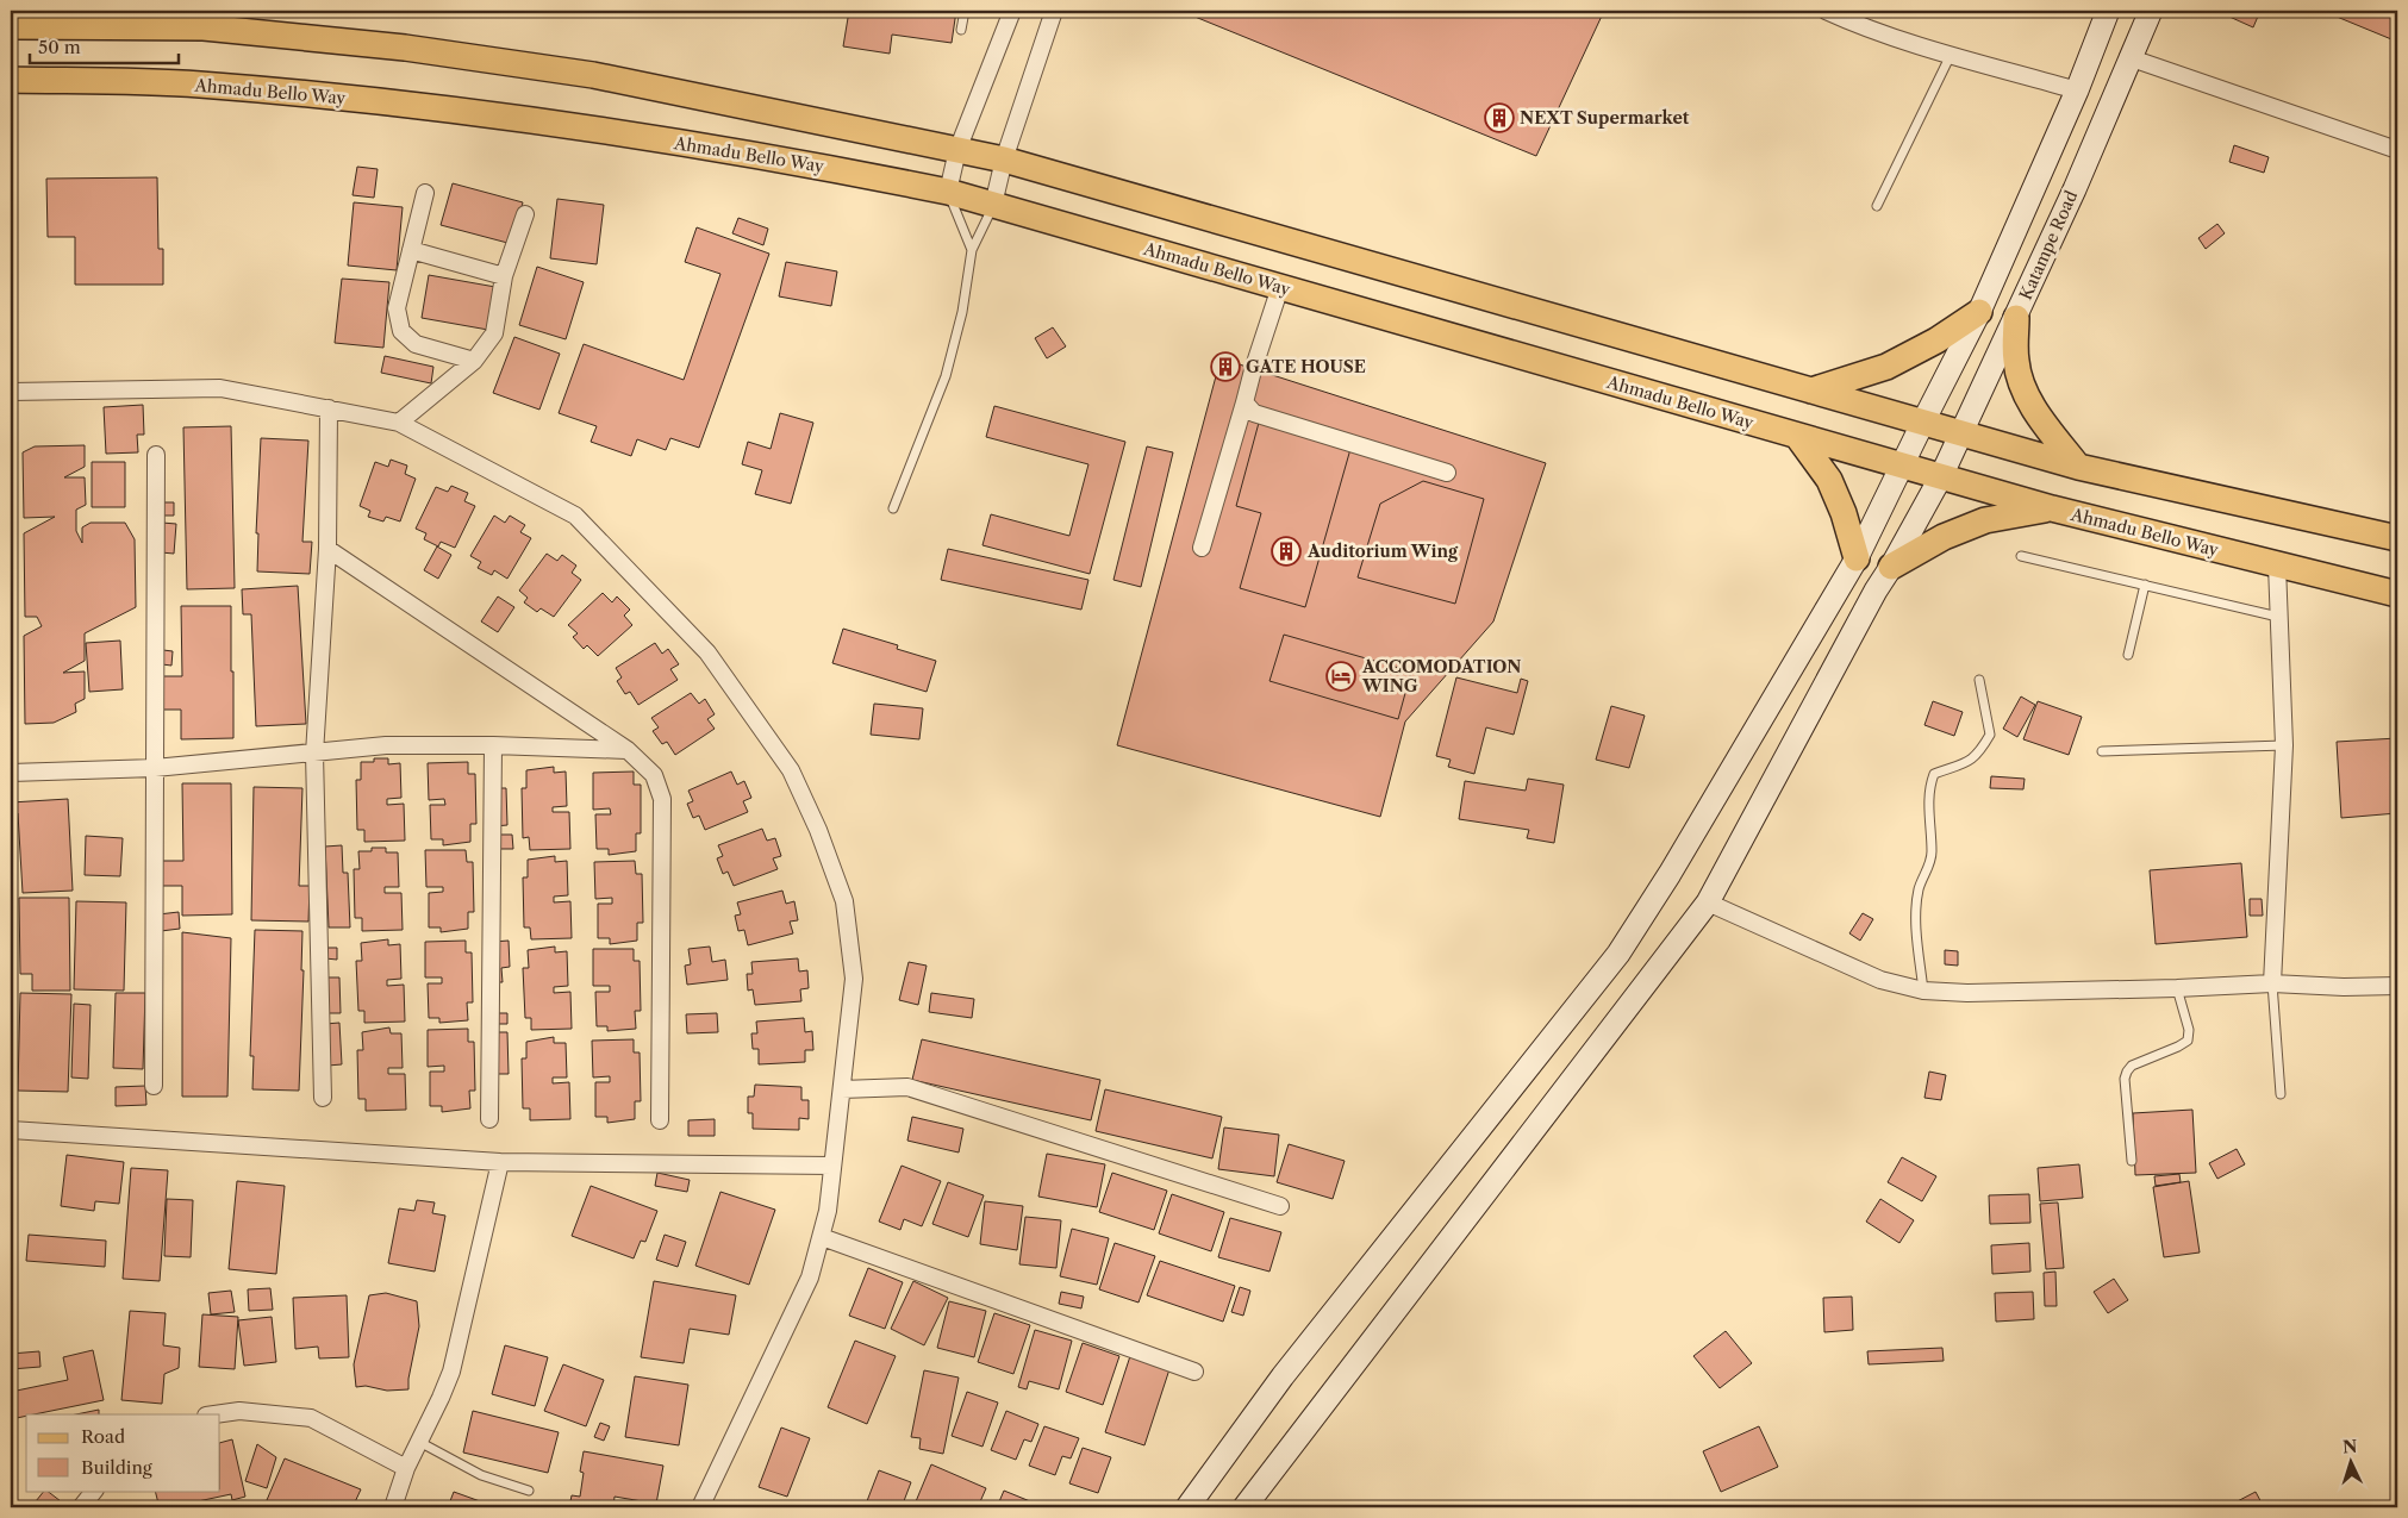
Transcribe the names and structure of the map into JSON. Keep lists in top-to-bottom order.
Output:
{
  "streets": {
    "main road": ["Ahmadu Bello Way"],
    "street": ["Katampe Road"]
  },
  "crossings": [
    ["Ahmadu Bello Way", "Katampe Road"]
  ],
  "places": {
    "building": ["NEXT Supermarket", "GATE HOUSE", "Auditorium Wing"],
    "hotel": ["ACCOMODATION WING"]
  },
  "legend": ["Road", "Building"],
  "scale_bar": "50 m",
  "north": "top"
}
